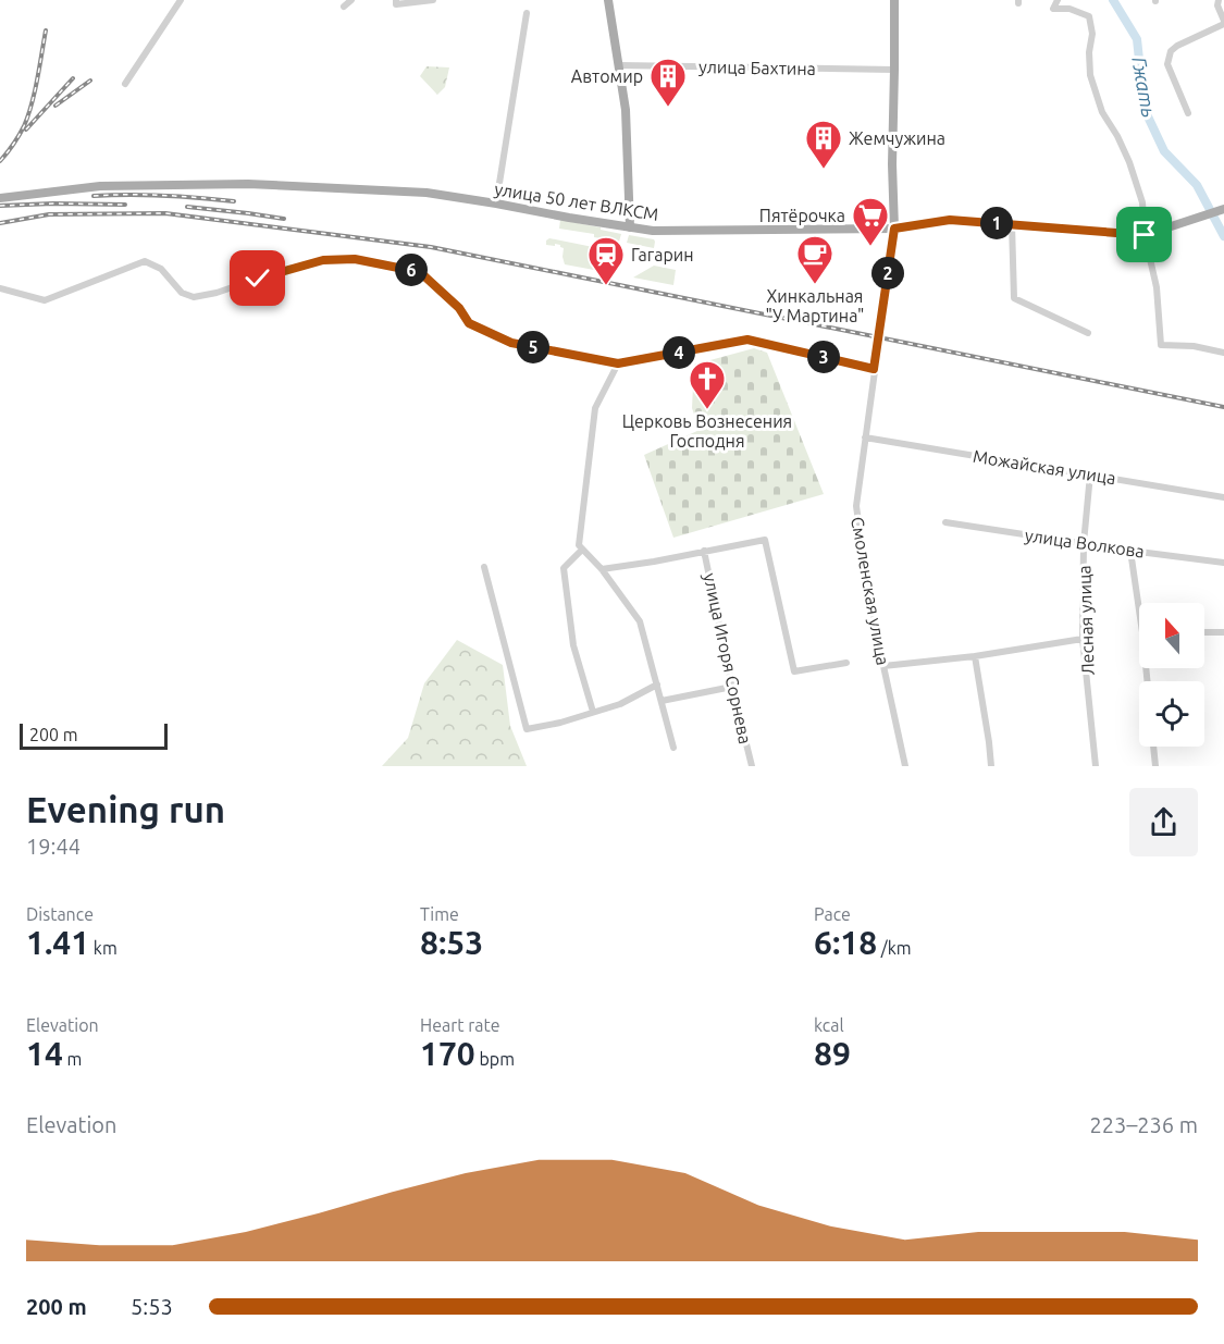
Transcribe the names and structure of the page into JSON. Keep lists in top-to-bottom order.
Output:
{
  "streets": {
    "main road": ["улица 50 лет ВЛКСМ"],
    "street": [
      "улица Бахтина",
      "Можайская улица",
      "улица Волкова",
      "Смоленская улица",
      "Лесная улица",
      "улица Игоря Сорнева"
    ]
  },
  "crossings": [
    ["улица 50 лет ВЛКСМ", "Смоленская улица"],
    ["Можайская улица", "Смоленская улица"],
    ["Можайская улица", "Лесная улица"],
    ["улица Волкова", "Лесная улица"]
  ],
  "water": ["Гжать"],
  "places": {
    "building": ["Автомир", "Жемчужина"],
    "supermarket": ["Пятёрочка"],
    "cafe": ["Хинкальная \"У Мартина\""],
    "station": ["Гагарин"],
    "church": ["Церковь Вознесения Господня"]
  },
  "scale_bar": "200 m",
  "north": "top",
  "page": {
    "pins": [
      "1",
      "6",
      "2",
      "5",
      "4",
      "3"
    ],
    "scale": "200 m",
    "heading": ["Evening run", "19:44"],
    "stats": [
      ["Distance", "1.41 km"],
      ["Time", "8:53"],
      ["Pace", "6:18 /km"],
      ["Elevation", "14 m"],
      ["Heart rate", "170 bpm"],
      ["kcal", "89"]
    ],
    "chart": ["Elevation", "223–236 m"],
    "list": [
      {
        "name": "200 m",
        "note": "5:53"
      }
    ]
  }
}
